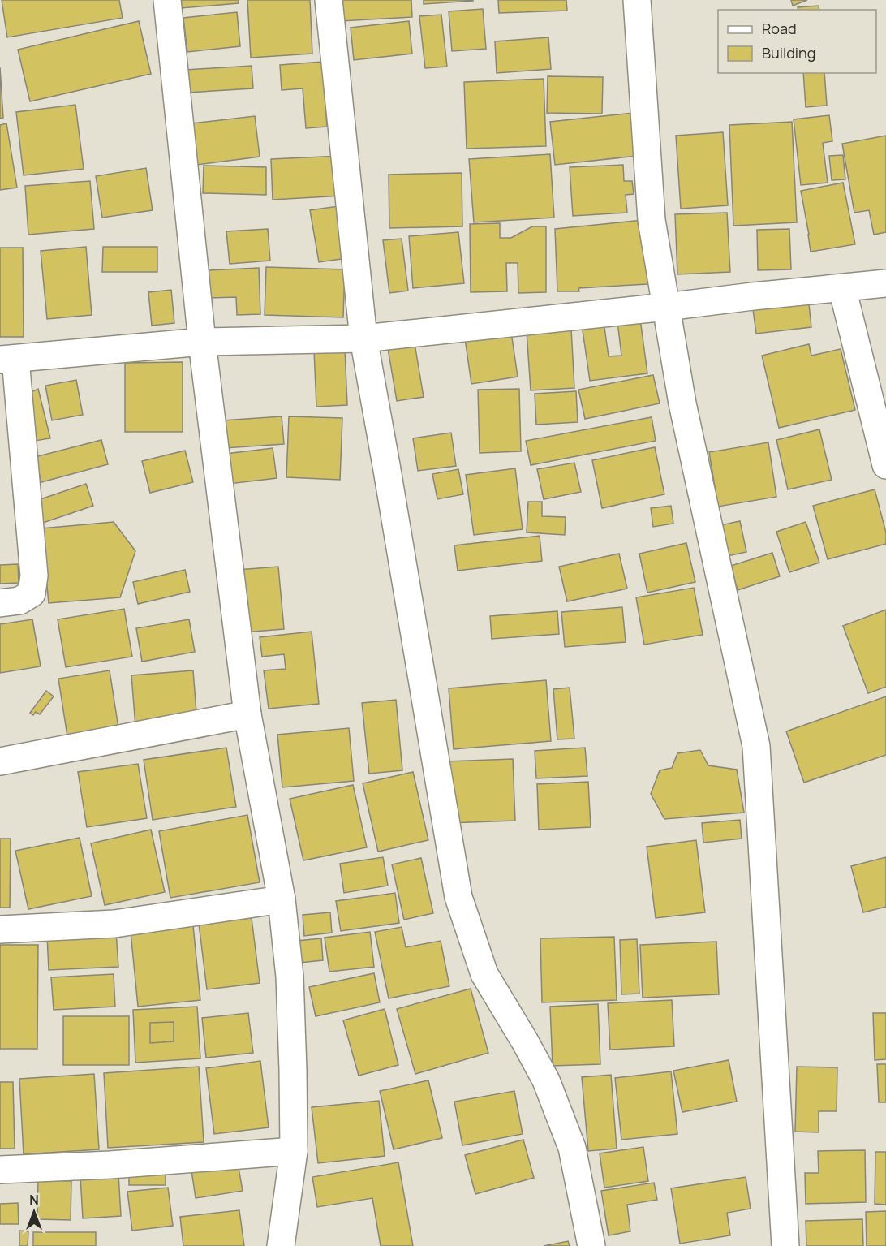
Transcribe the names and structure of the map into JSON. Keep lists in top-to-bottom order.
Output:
{
  "legend": ["Road", "Building"],
  "north": "top"
}
